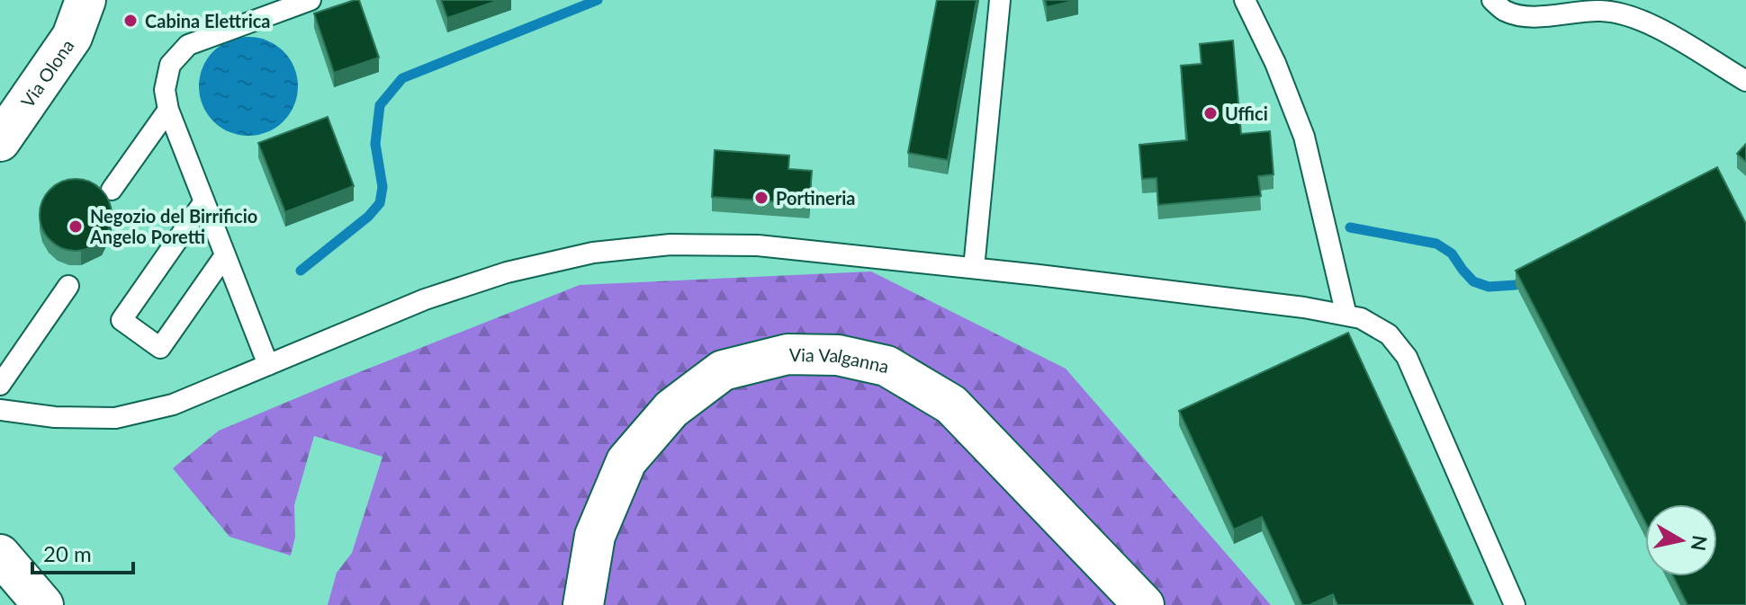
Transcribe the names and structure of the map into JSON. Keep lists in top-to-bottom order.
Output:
{
  "streets": {
    "main road": ["Via Olona", "Via Valganna"]
  },
  "places": [
    "Cabina Elettrica",
    "Uffici",
    "Portineria",
    "Negozio del Birrificio Angelo Poretti"
  ],
  "scale_bar": "20 m",
  "north": "right"
}
